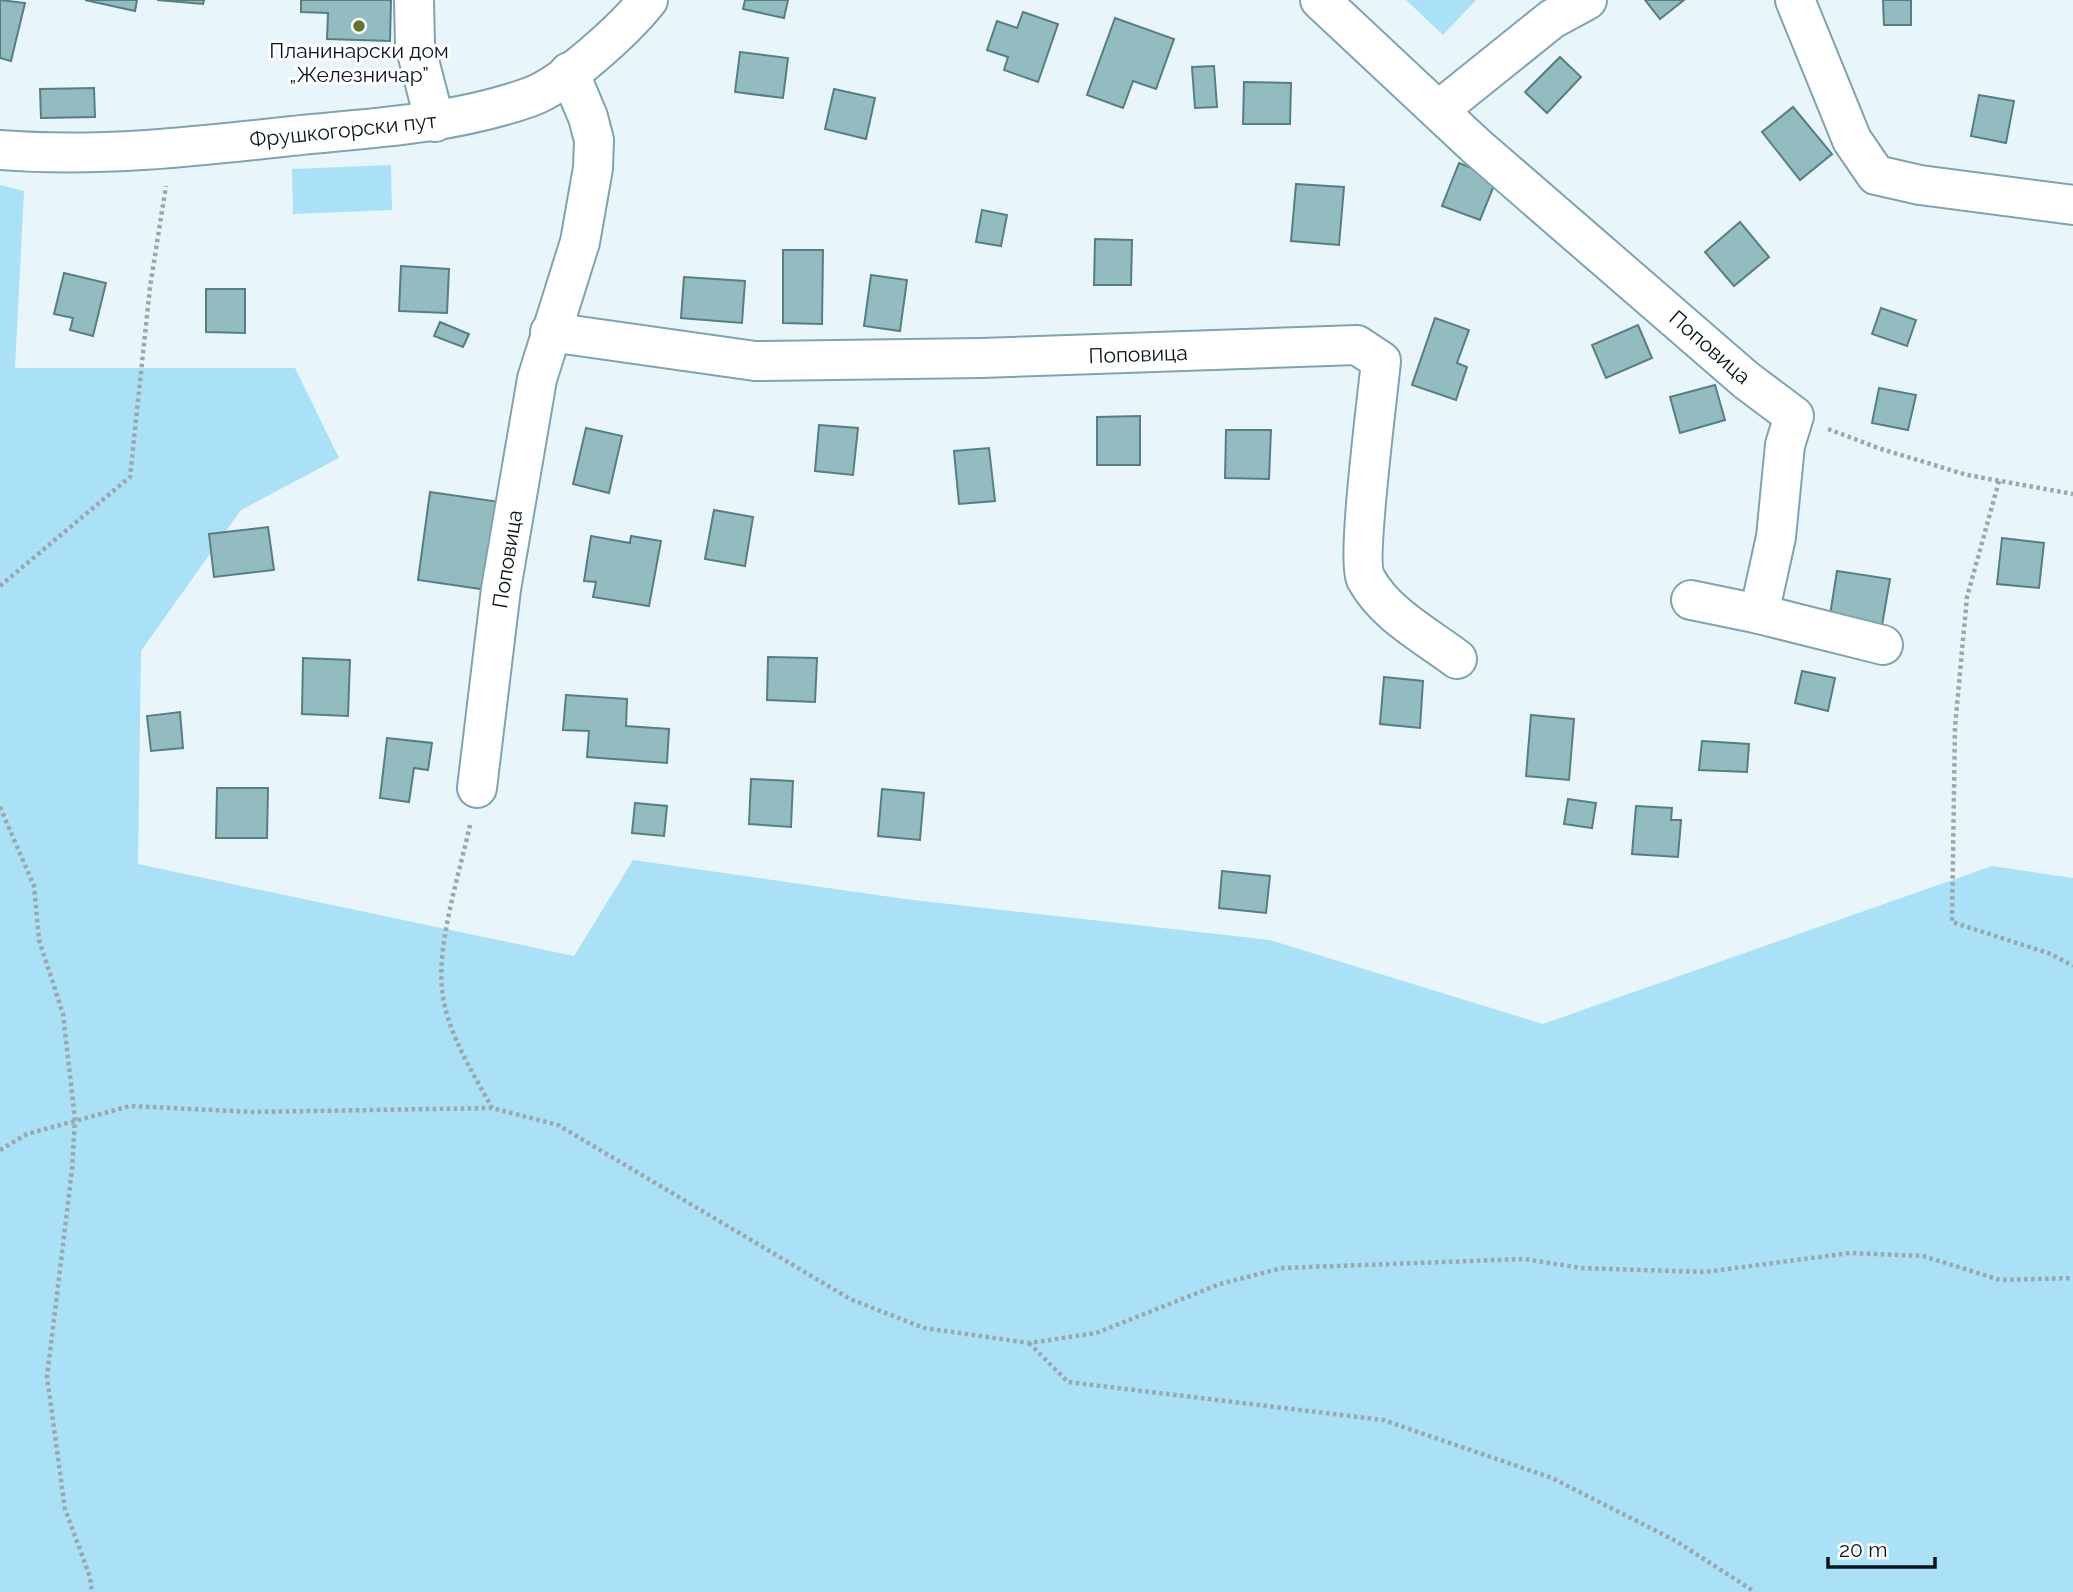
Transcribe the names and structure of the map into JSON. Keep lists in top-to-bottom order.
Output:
{
  "streets": {
    "street": ["Фрушкогорски пут", "Поповица"]
  },
  "crossings": [
    ["Фрушкогорски пут", "Поповица"]
  ],
  "places": ["Планинарски дом „Железничар”"],
  "scale_bar": "20 m"
}
